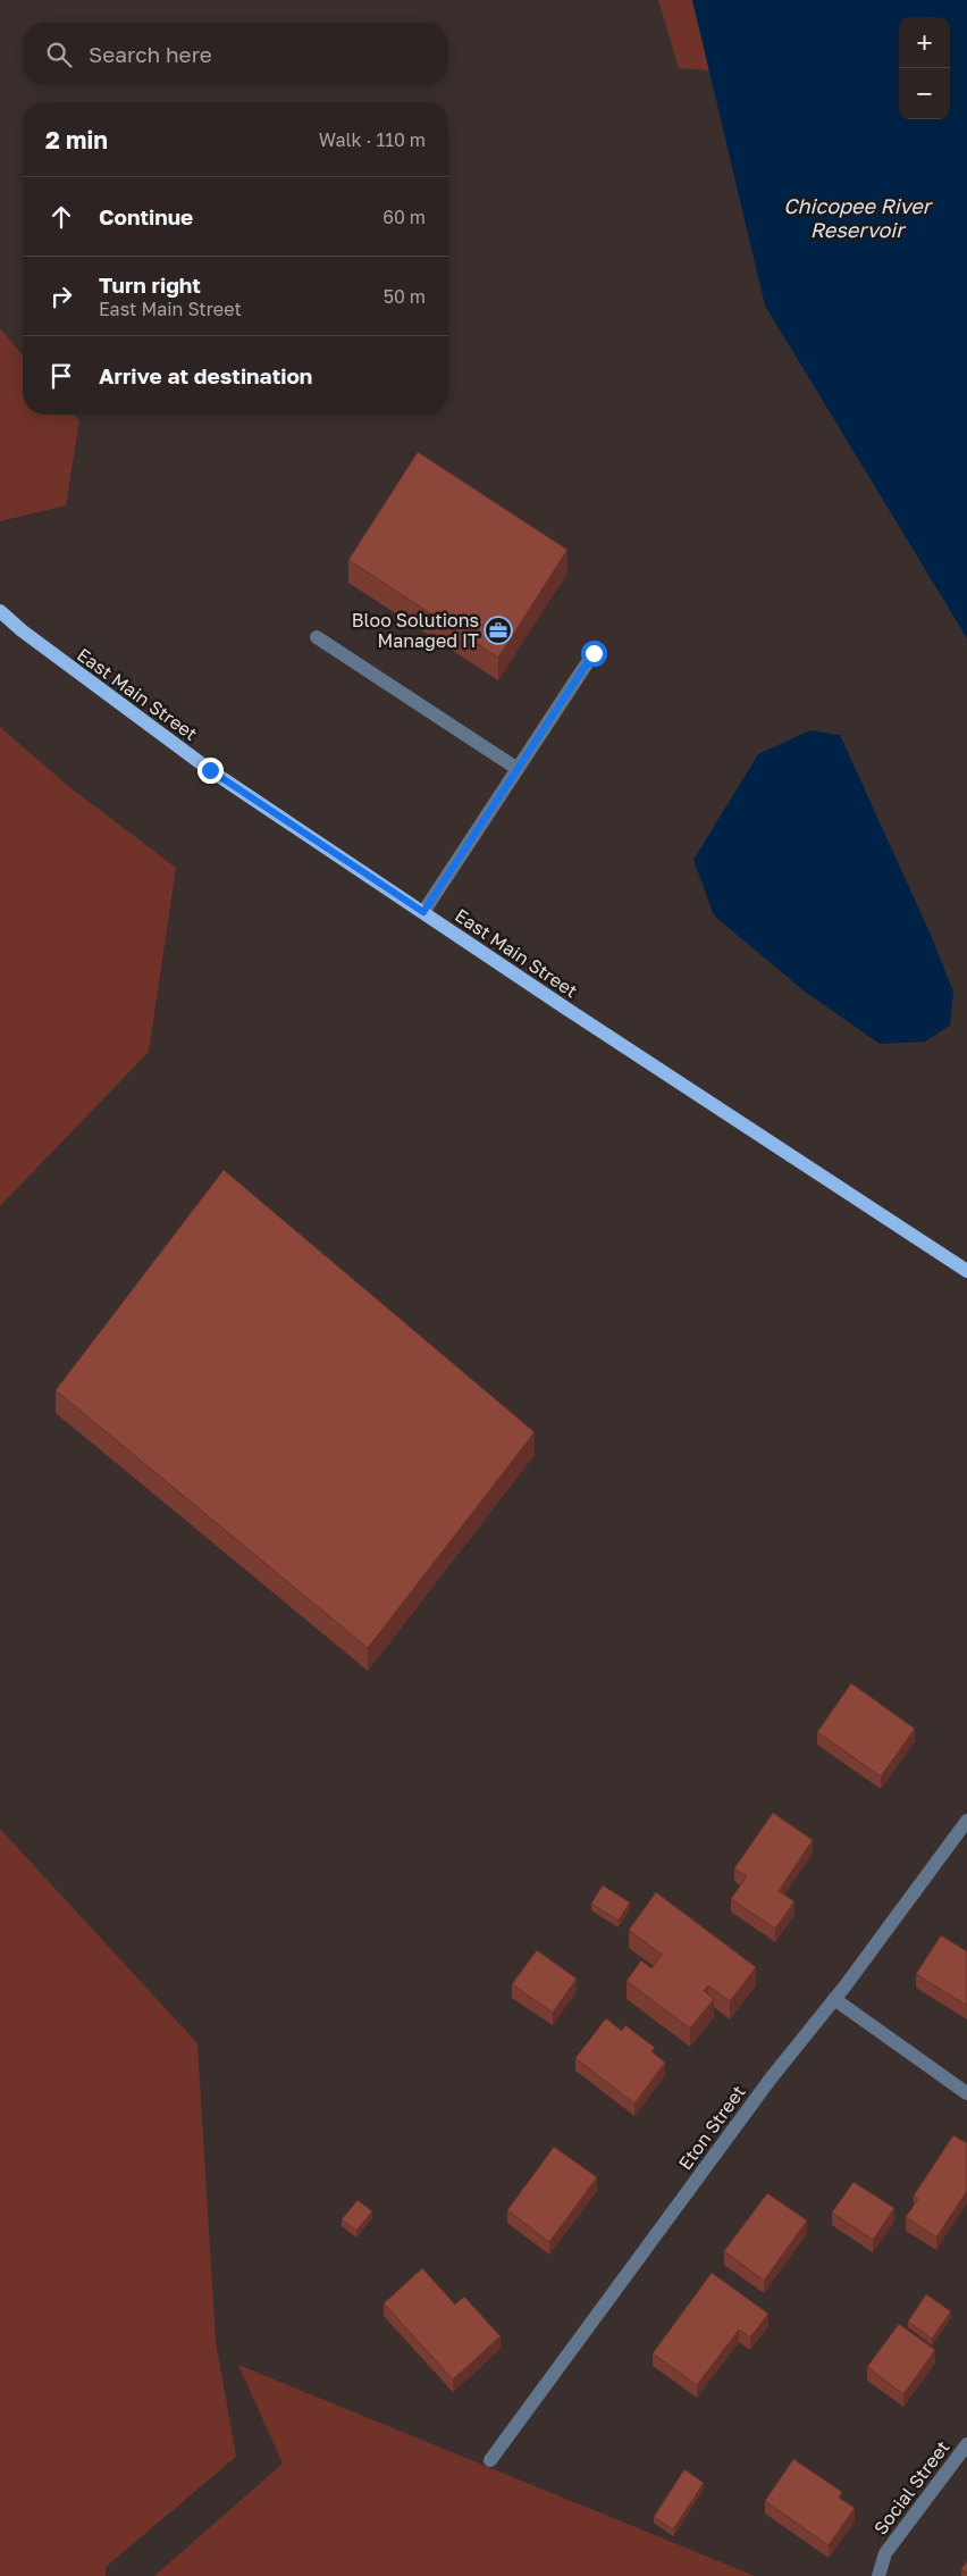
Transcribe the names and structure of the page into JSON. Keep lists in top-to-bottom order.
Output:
{
  "streets": {
    "main road": ["East Main Street"],
    "street": ["Eton Street", "Social Street"]
  },
  "water": ["Chicopee River Reservoir"],
  "places": {
    "office": ["Bloo Solutions Managed IT"]
  },
  "page": {
    "map_buttons": ["+", "−"],
    "search": "Search here",
    "heading": ["2 min", "Walk · 110 m"],
    "list": [
      ["Continue", "60 m"],
      ["Turn right", "East Main Street", "50 m"],
      "Arrive at destination"
    ]
  }
}
